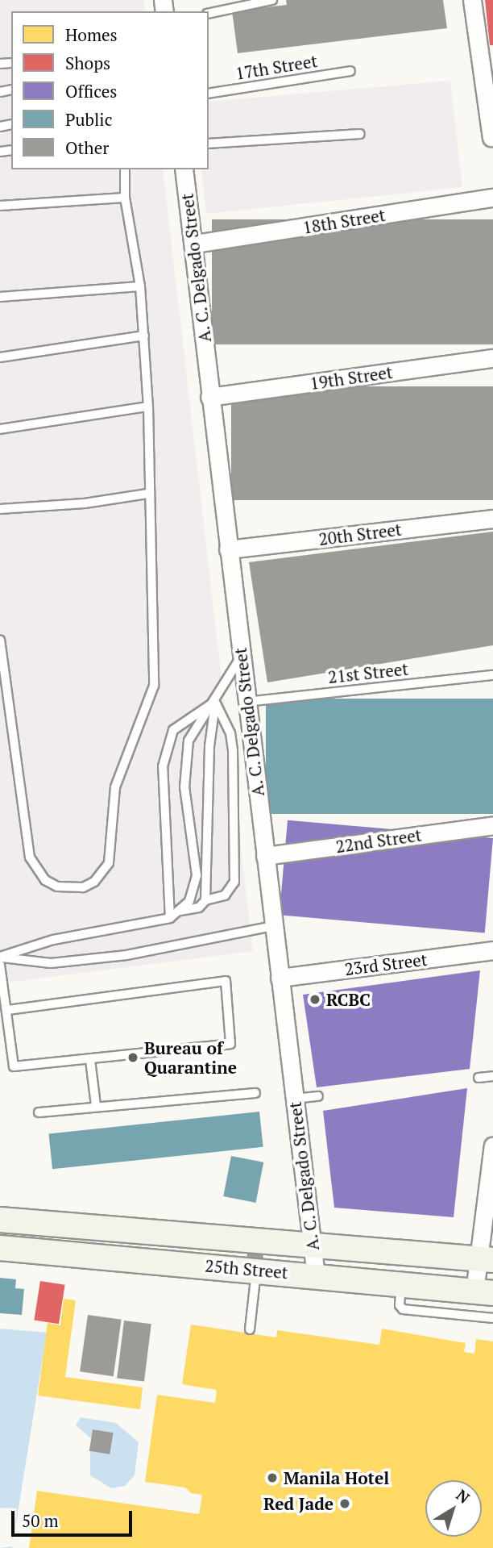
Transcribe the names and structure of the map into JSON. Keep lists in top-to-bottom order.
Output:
{
  "streets": {
    "street": [
      "18th Street",
      "A. C. Delgado Street",
      "19th Street",
      "20th Street",
      "22nd Street",
      "23rd Street",
      "25th Street"
    ],
    "lane": ["17th Street", "21st Street"]
  },
  "crossings": [
    ["18th Street", "A. C. Delgado Street"],
    ["A. C. Delgado Street", "19th Street"],
    ["A. C. Delgado Street", "20th Street"],
    ["A. C. Delgado Street", "21st Street"],
    ["A. C. Delgado Street", "22nd Street"],
    ["A. C. Delgado Street", "23rd Street"],
    ["A. C. Delgado Street", "25th Street"]
  ],
  "places": [
    "RCBC",
    "Bureau of Quarantine",
    "Manila Hotel",
    "Red Jade"
  ],
  "legend": [
    "Homes",
    "Shops",
    "Offices",
    "Public",
    "Other"
  ],
  "scale_bar": "50 m",
  "north": "top right"
}
